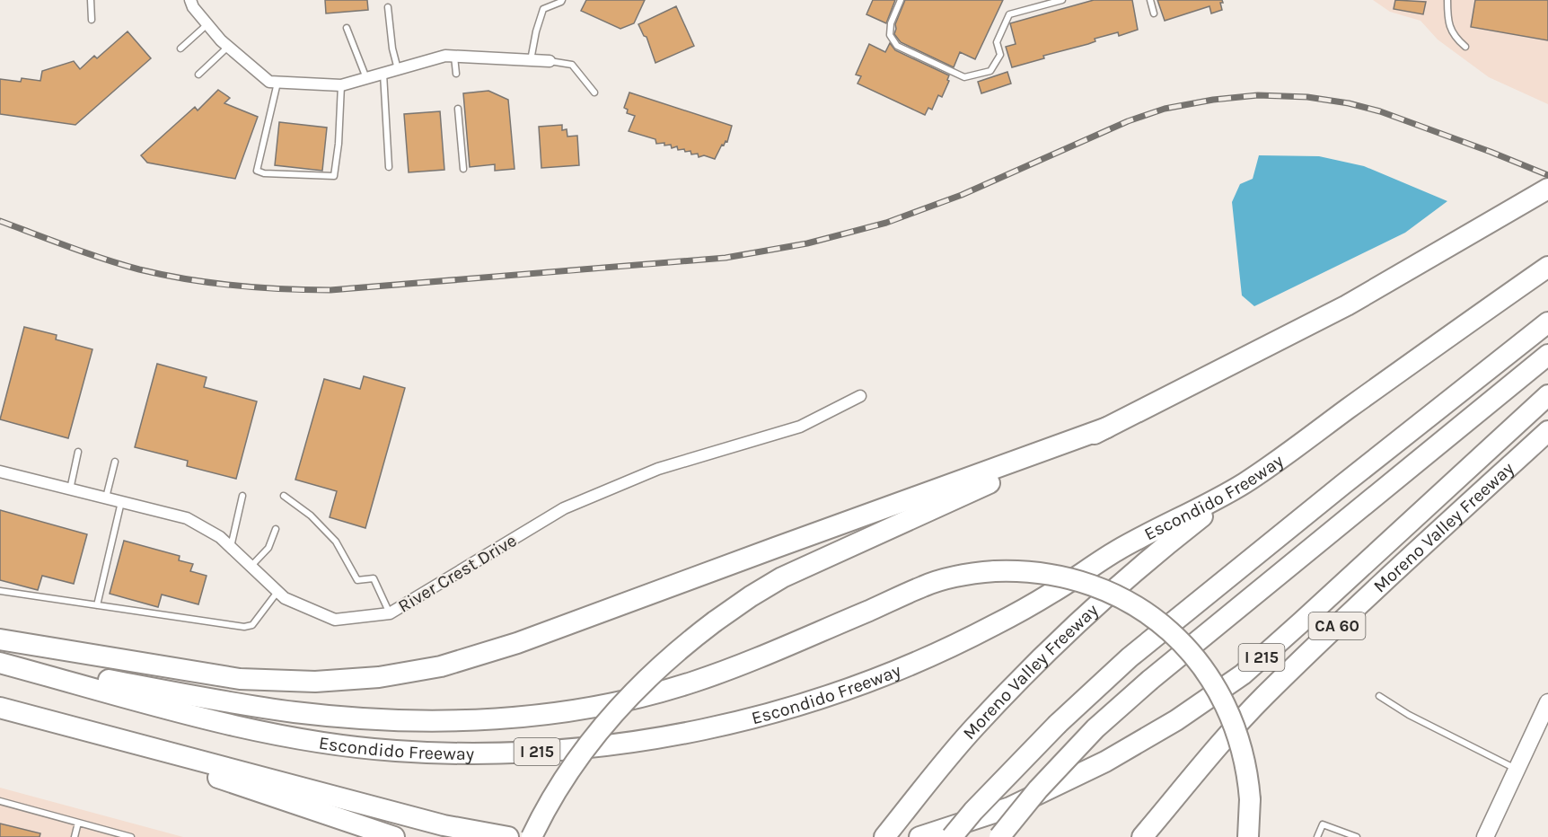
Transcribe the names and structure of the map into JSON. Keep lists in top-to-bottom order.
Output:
{
  "streets": {
    "highway": [
      "Escondido Freeway",
      "Moreno Valley Freeway",
      "CA 60",
      "I 215"
    ],
    "street": ["River Crest Drive"]
  },
  "crossings": [
    ["Escondido Freeway", "Moreno Valley Freeway"]
  ]
}
